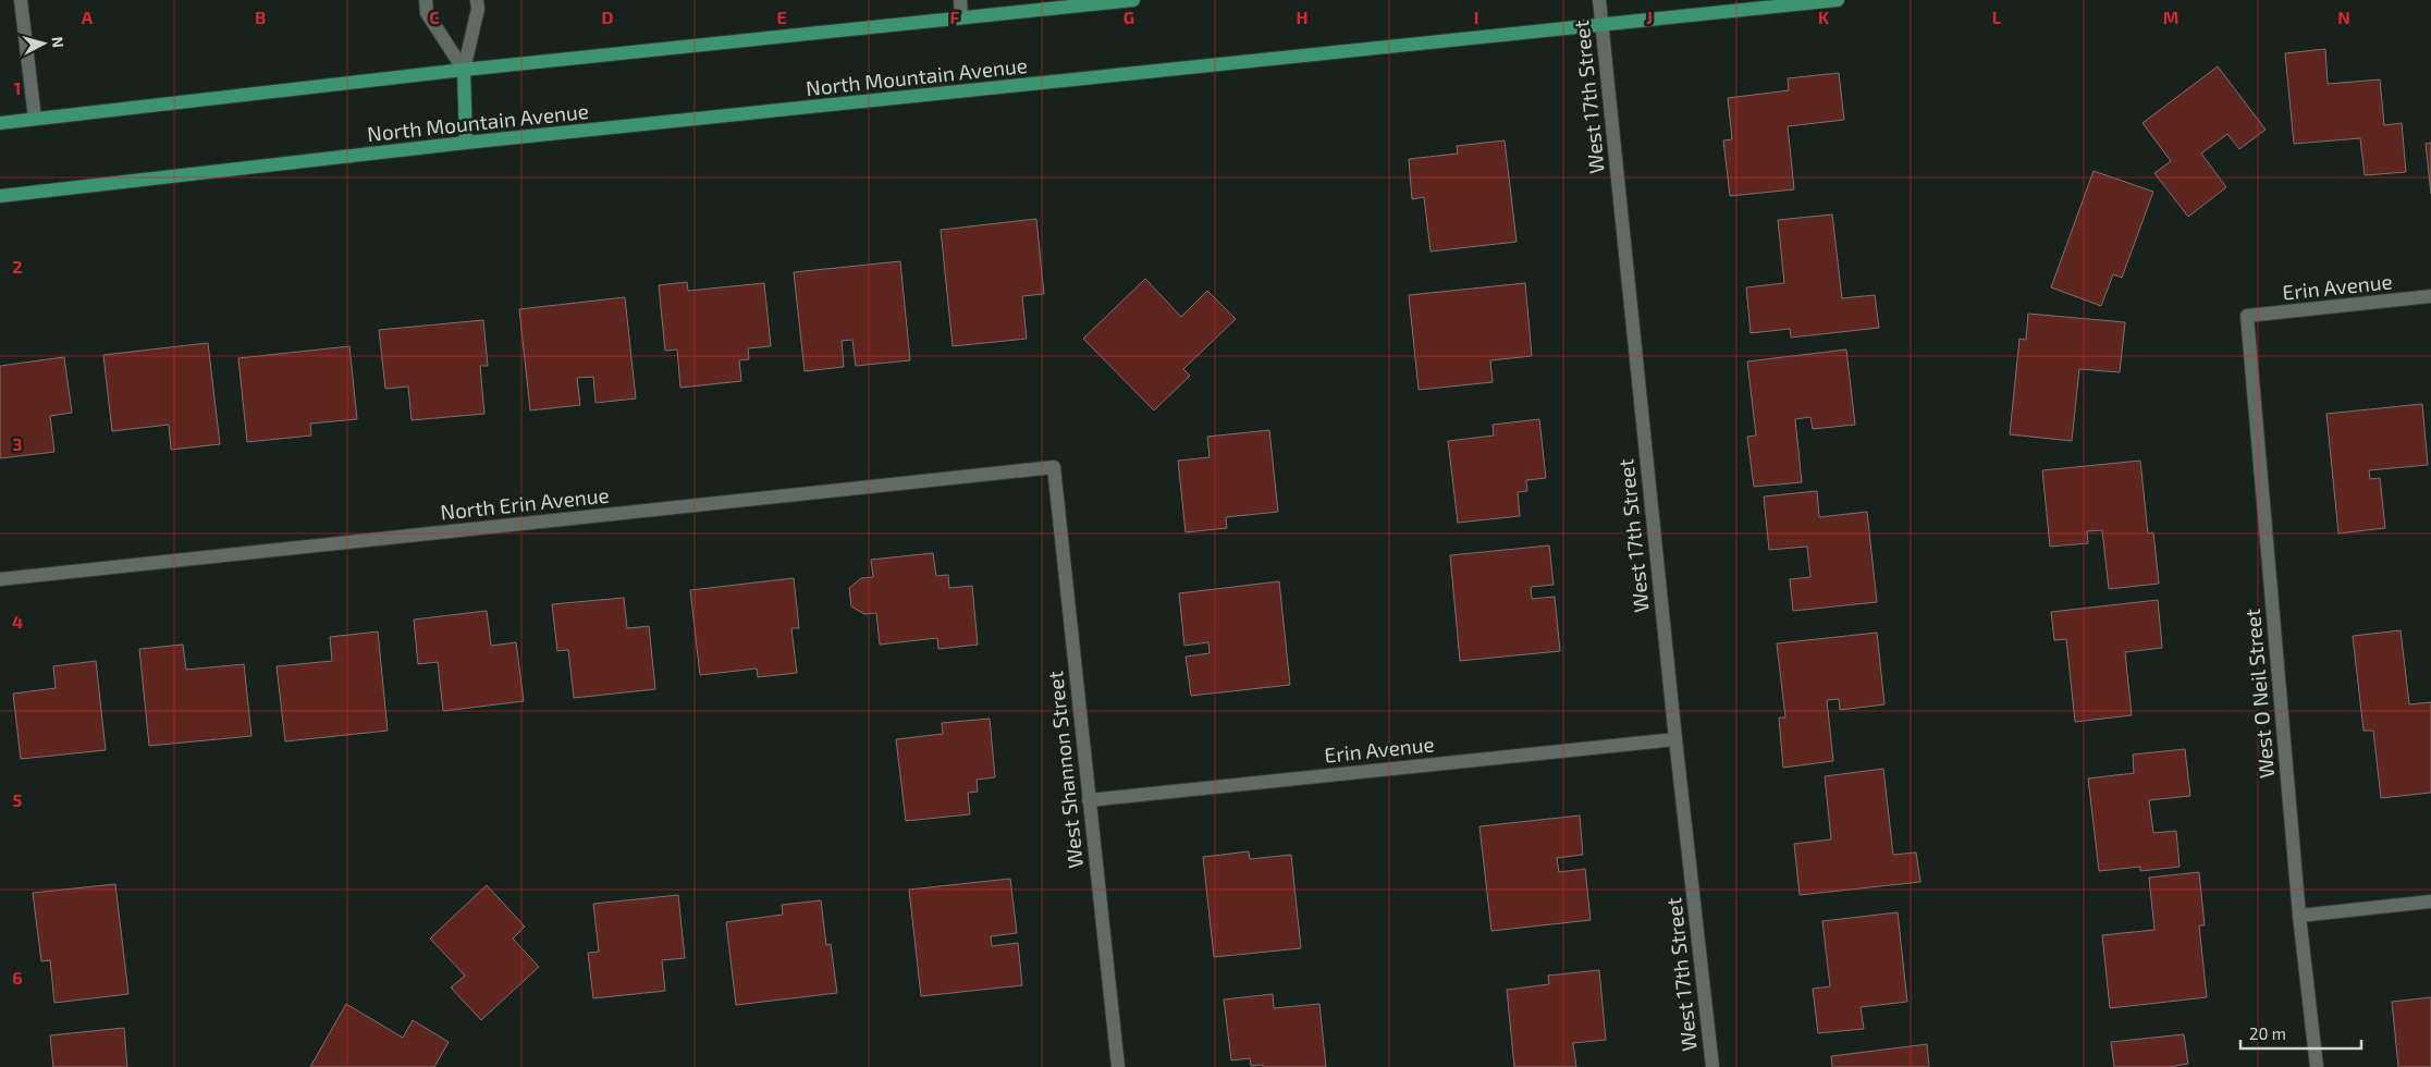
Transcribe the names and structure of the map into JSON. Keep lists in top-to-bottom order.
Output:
{
  "streets": {
    "main road": ["North Mountain Avenue"],
    "street": [
      "West 17th Street",
      "Erin Avenue",
      "North Erin Avenue",
      "West O Neil Street",
      "West Shannon Street"
    ]
  },
  "crossings": [
    ["North Mountain Avenue", "West 17th Street"],
    ["West 17th Street", "Erin Avenue"],
    ["Erin Avenue", "West O Neil Street"],
    ["Erin Avenue", "West Shannon Street"],
    ["North Erin Avenue", "West Shannon Street"]
  ],
  "scale_bar": "20 m",
  "north": "right",
  "grid": {
    "columns": [
      "A",
      "B",
      "C",
      "D",
      "E",
      "F",
      "G",
      "H",
      "I",
      "J",
      "K",
      "L",
      "M",
      "N"
    ],
    "rows": [
      "1",
      "2",
      "3",
      "4",
      "5",
      "6"
    ]
  }
}
